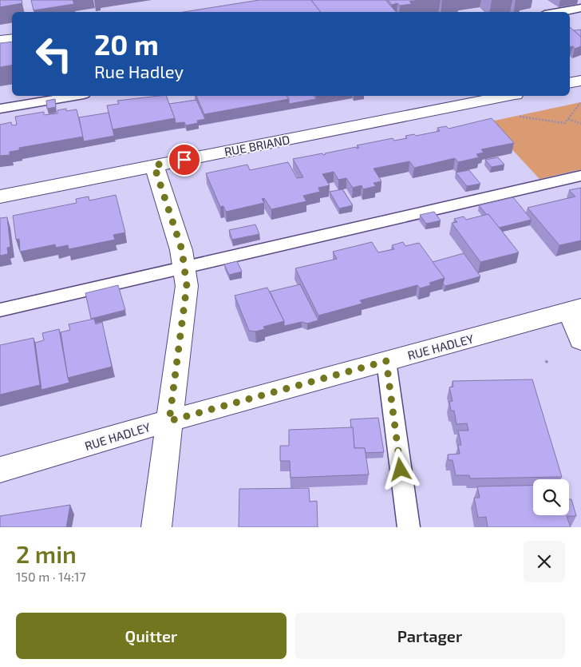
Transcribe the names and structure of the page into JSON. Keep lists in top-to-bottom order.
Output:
{
  "streets": {
    "street": ["RUE BRIAND", "RUE HADLEY"]
  },
  "page": {
    "turn": ["20 m", "Rue Hadley"],
    "heading": ["2 min", "150 m · 14:17"],
    "buttons": ["Quitter", "Partager"]
  }
}
